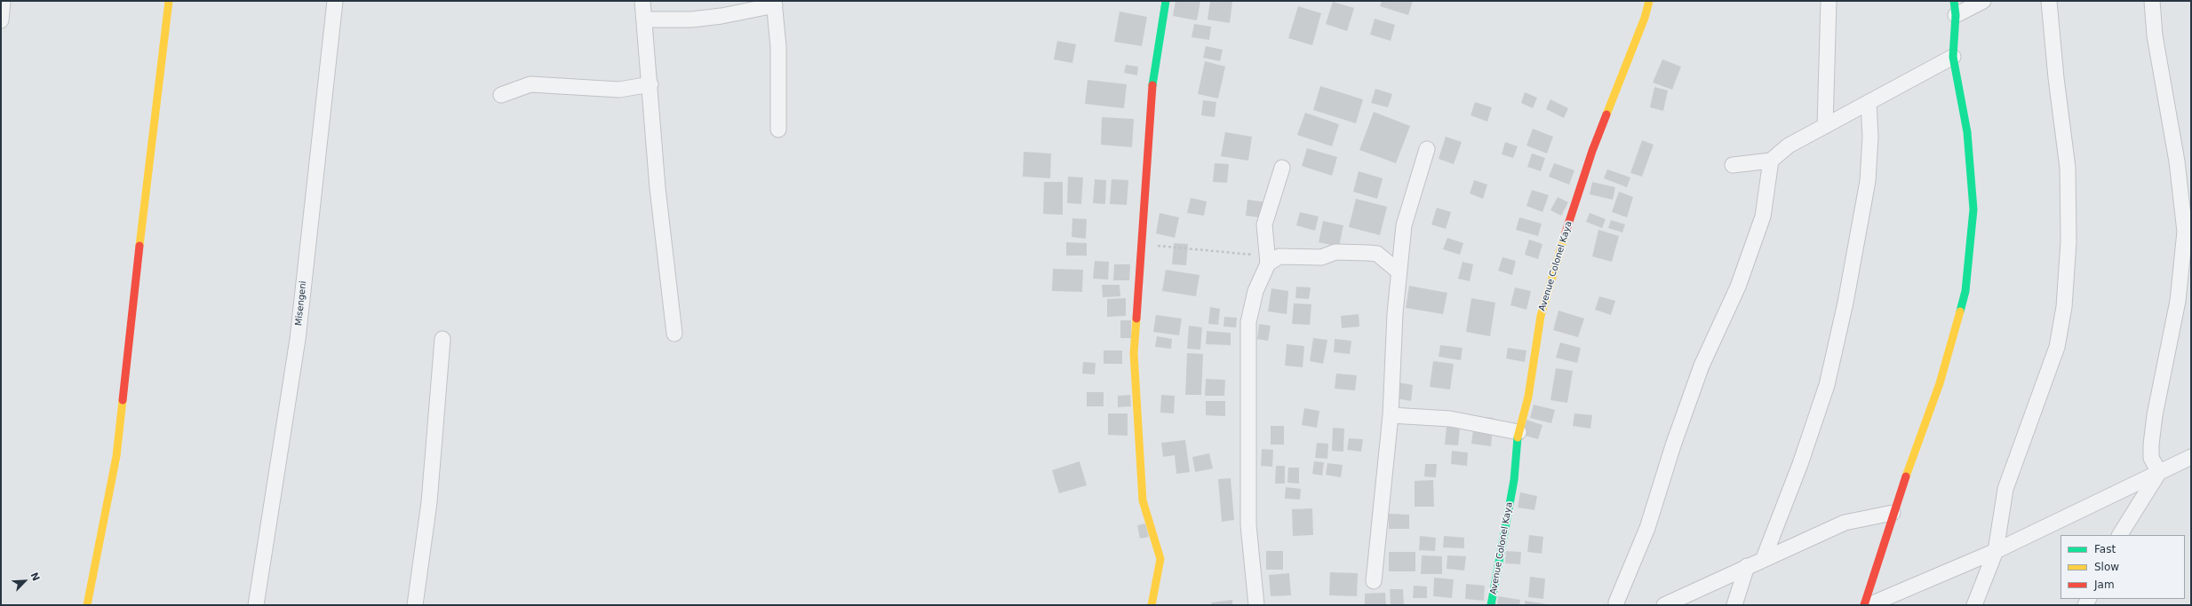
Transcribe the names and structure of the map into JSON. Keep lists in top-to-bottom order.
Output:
{
  "streets": {
    "street": ["Avenue Colonel Kaya", "Misengeni"]
  },
  "legend": ["Fast", "Slow", "Jam"],
  "north": "top right"
}
